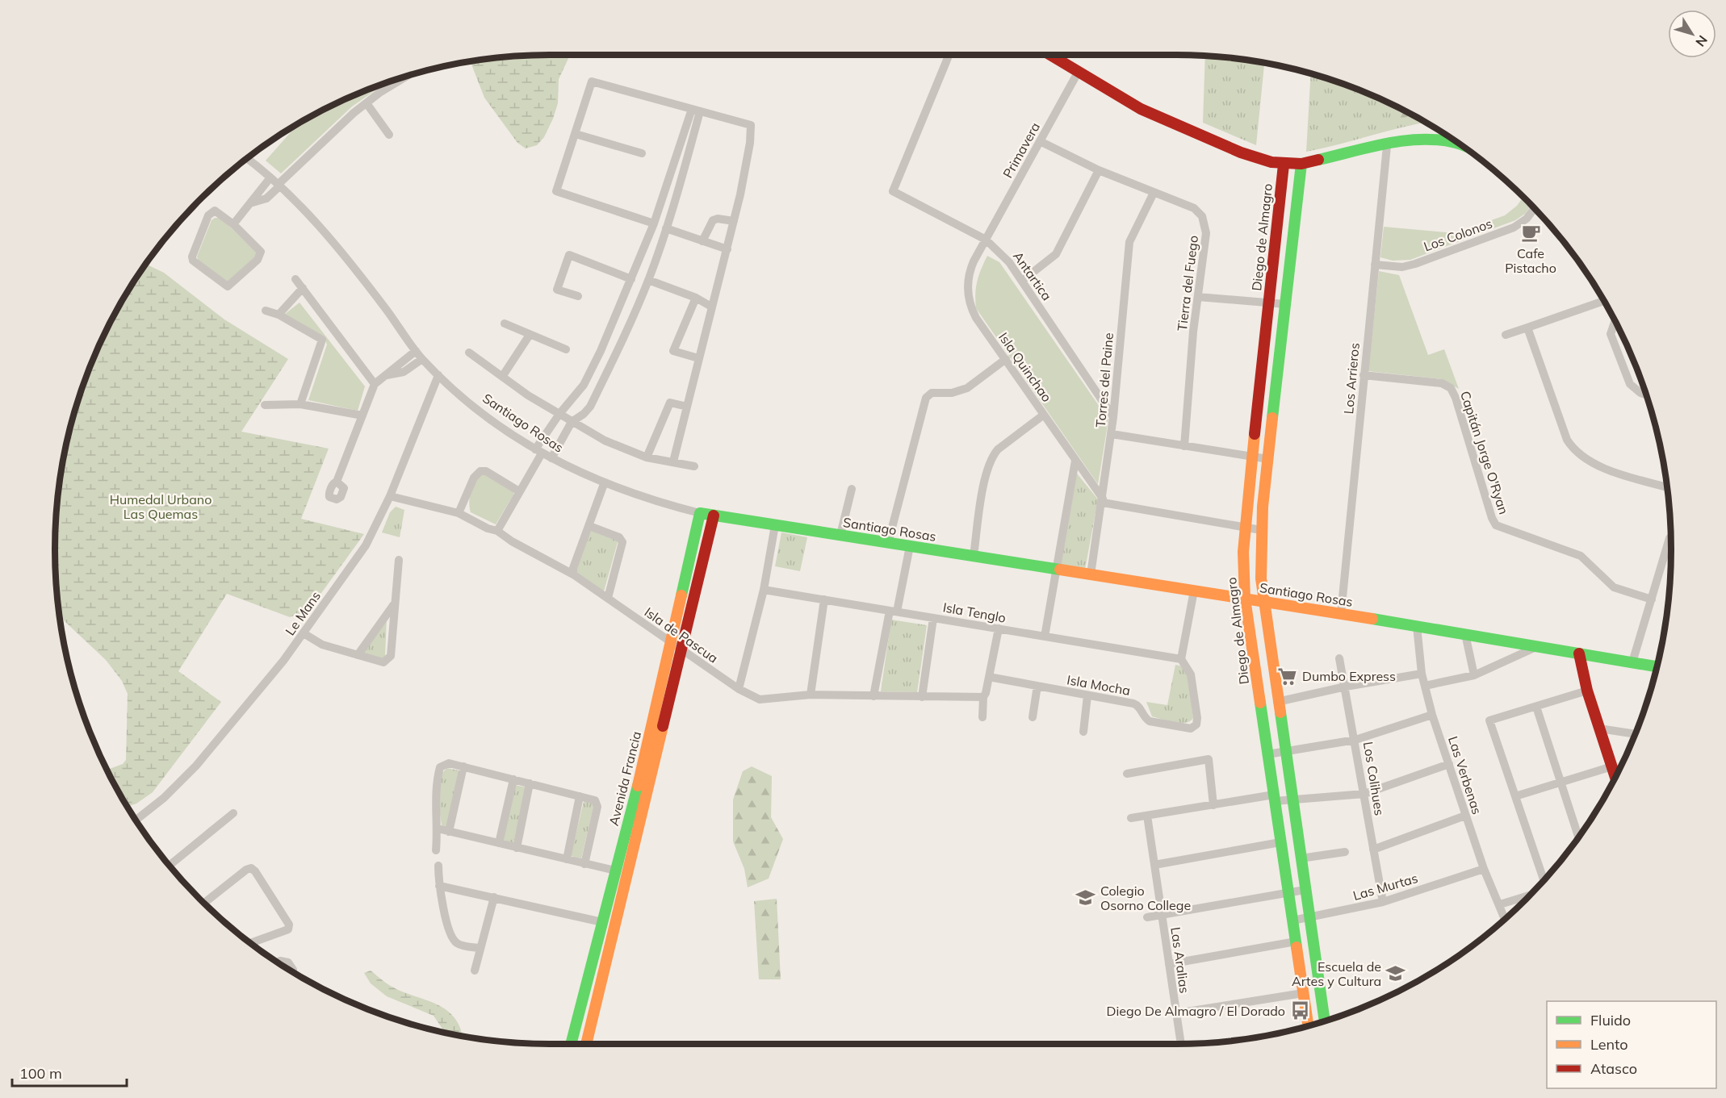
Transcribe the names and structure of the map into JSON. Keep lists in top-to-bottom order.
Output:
{
  "streets": {
    "main road": ["Diego de Almagro", "Santiago Rosas", "Avenida Francia"],
    "street": [
      "Primavera",
      "Los Colonos",
      "Antartica",
      "Tierra del Fuego",
      "Isla Quinchao",
      "Los Arrieros",
      "Torres del Paine",
      "Capitán Jorge O'Ryan",
      "Isla Tenglo",
      "Le Mans",
      "Isla de Pascua",
      "Isla Mocha",
      "Las Verbenas",
      "Los Colihues",
      "Las Murtas",
      "Las Aralias"
    ]
  },
  "crossings": [
    ["Primavera", "Antartica"],
    ["Primavera", "Tierra del Fuego"],
    ["Primavera", "Isla Quinchao"],
    ["Los Colonos", "Los Arrieros"],
    ["Diego de Almagro", "Santiago Rosas"],
    ["Diego de Almagro", "Las Murtas"],
    ["Antartica", "Isla Quinchao"],
    ["Antartica", "Torres del Paine"],
    ["Tierra del Fuego", "Torres del Paine"],
    ["Isla Quinchao", "Torres del Paine"],
    ["Los Arrieros", "Santiago Rosas"],
    ["Los Arrieros", "Capitán Jorge O'Ryan"],
    ["Torres del Paine", "Santiago Rosas"],
    ["Santiago Rosas", "Le Mans"],
    ["Santiago Rosas", "Las Verbenas"],
    ["Santiago Rosas", "Avenida Francia"],
    ["Isla Tenglo", "Isla Mocha"],
    ["Le Mans", "Isla de Pascua"],
    ["Isla de Pascua", "Avenida Francia"],
    ["Las Verbenas", "Las Murtas"],
    ["Los Colihues", "Las Murtas"]
  ],
  "parks": ["Humedal Urbano Las Quemas"],
  "places": {
    "cafe": ["Cafe Pistacho"],
    "supermarket": ["Dumbo Express"],
    "school or university": ["Colegio Osorno College", "Escuela de Artes y Cultura"],
    "bus stop": ["Diego De Almagro / El Dorado"]
  },
  "legend": ["Fluido", "Lento", "Atasco"],
  "scale_bar": "100 m",
  "north": "bottom right"
}
